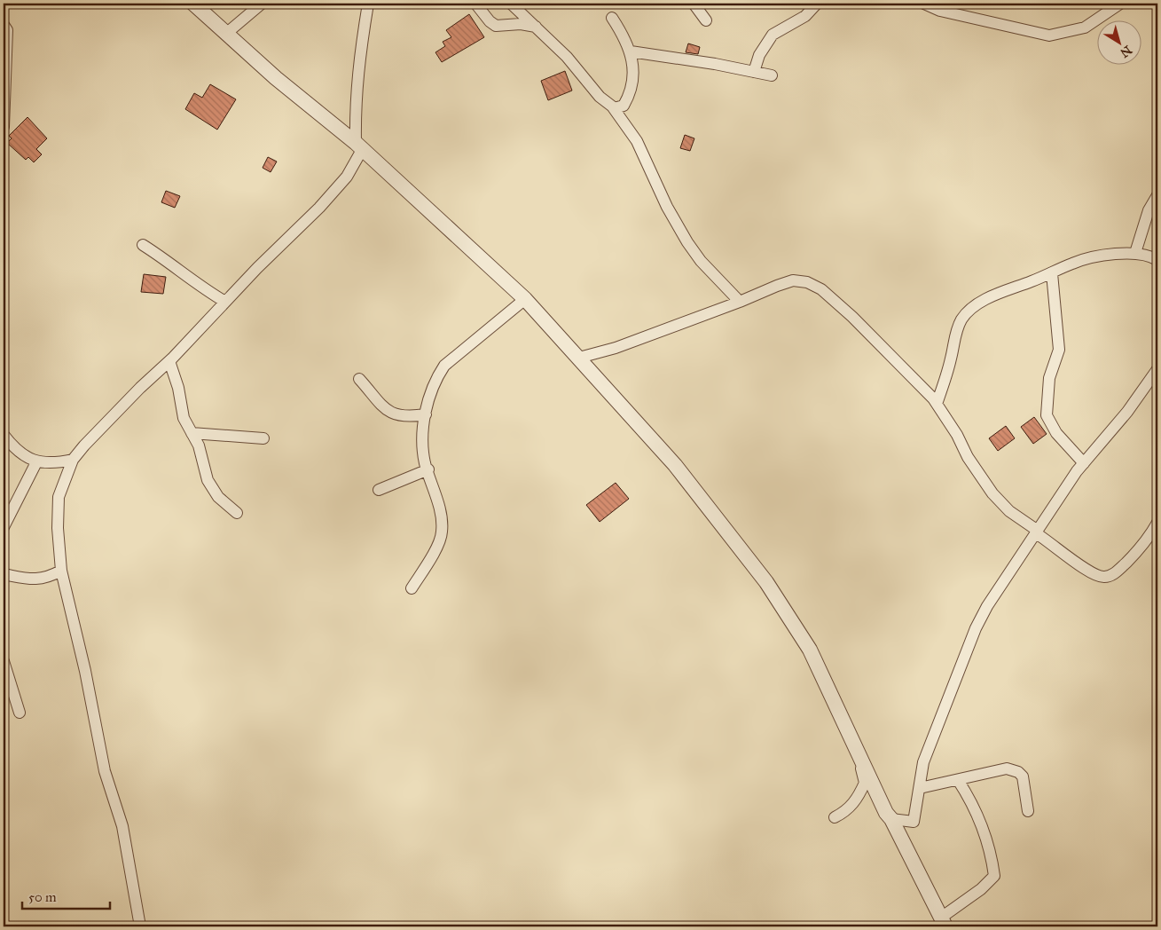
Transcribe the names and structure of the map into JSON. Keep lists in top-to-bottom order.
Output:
{
  "scale_bar": "50 m",
  "north": "bottom right"
}
